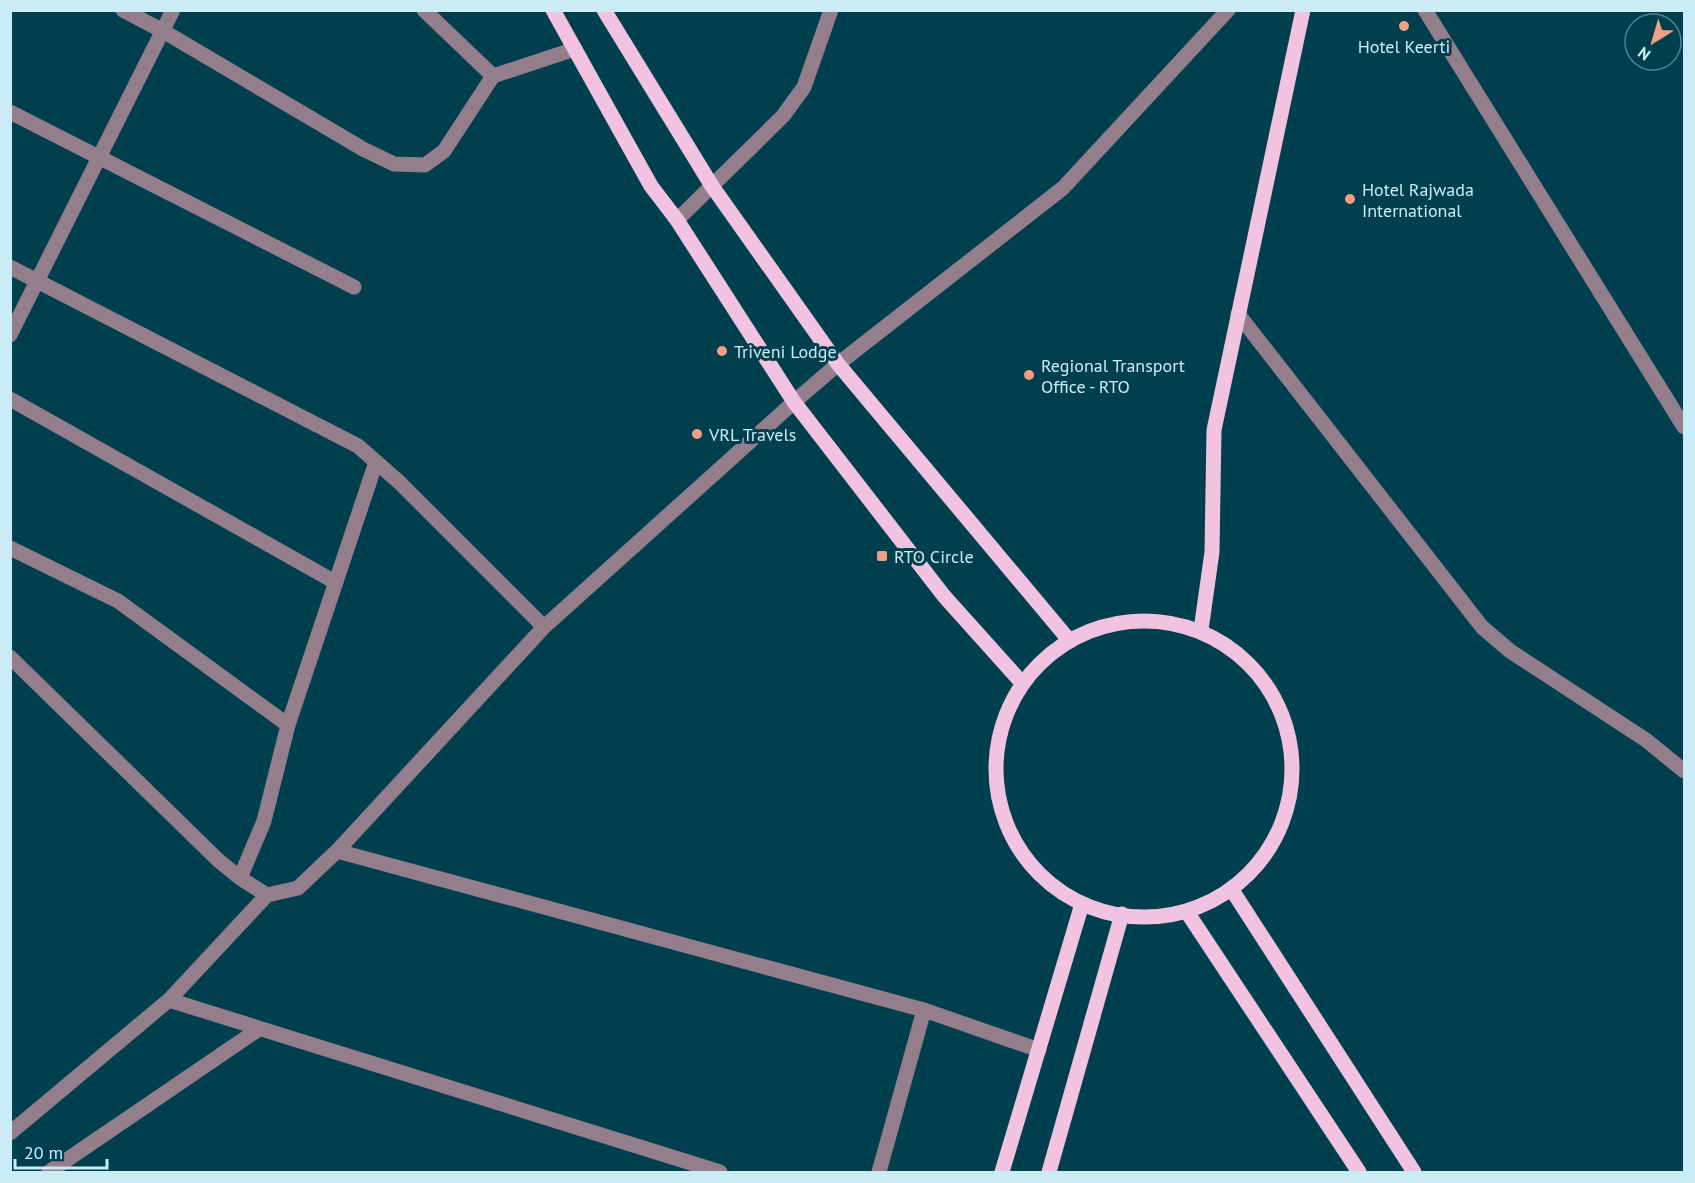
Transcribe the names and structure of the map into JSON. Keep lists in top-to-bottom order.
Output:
{
  "places": {
    "other": [
      "Hotel Keerti",
      "Hotel Rajwada International",
      "Triveni Lodge",
      "Regional Transport Office - RTO",
      "VRL Travels"
    ],
    "transit": ["RTO Circle"]
  },
  "scale_bar": "20 m",
  "north": "bottom left"
}
